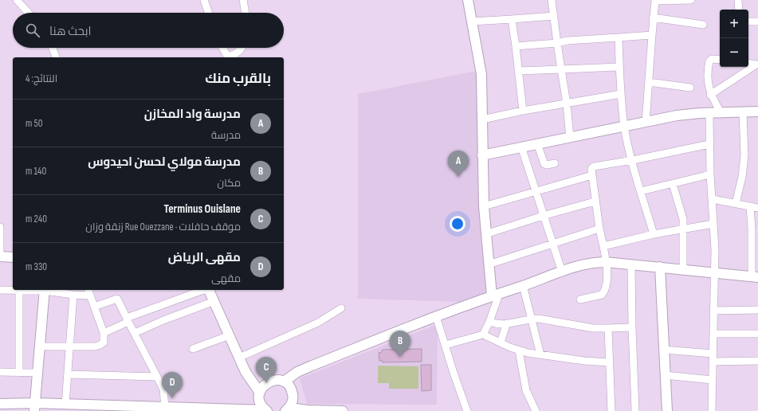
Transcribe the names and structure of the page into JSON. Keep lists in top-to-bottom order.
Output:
{
  "page": {
    "map_buttons": ["+", "−"],
    "search": "ابحث هنا",
    "heading": ["بالقرب منك", "النتائج: 4"],
    "list": [
      {
        "mark": "A",
        "name": "مدرسة واد المخازن",
        "note": "مدرسة",
        "value": "50 m"
      },
      {
        "mark": "B",
        "name": "مدرسة مولاي لحسن احيدوس",
        "note": "مكان",
        "value": "140 m"
      },
      {
        "mark": "C",
        "name": "Terminus Ouislane",
        "note": "موقف حافلات · Rue Ouezzane زنقة وزان",
        "value": "240 m"
      },
      {
        "mark": "D",
        "name": "مقهى الرياض",
        "note": "مقهى",
        "value": "330 m"
      }
    ],
    "pins": [
      "A",
      "B",
      "C",
      "D"
    ]
  }
}
